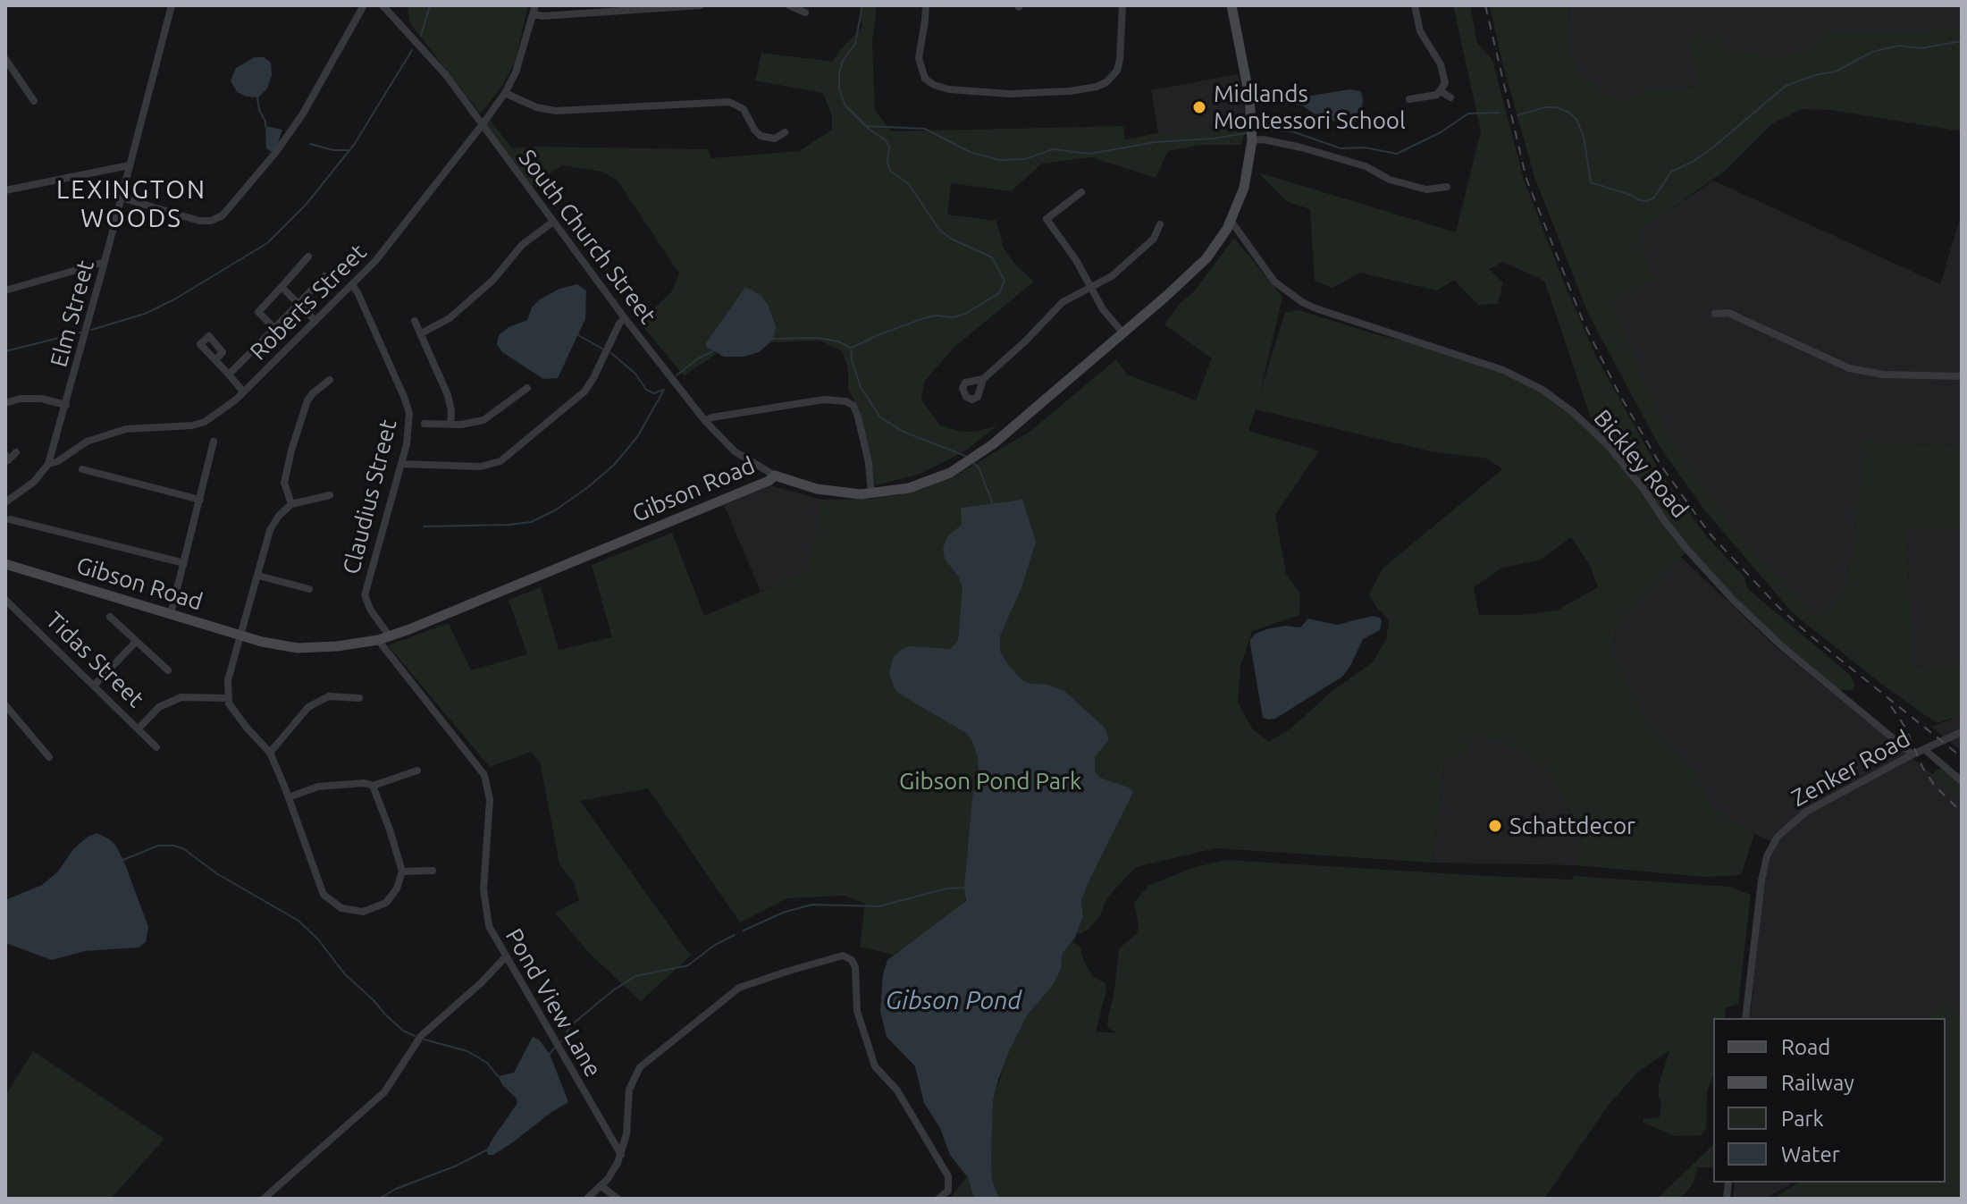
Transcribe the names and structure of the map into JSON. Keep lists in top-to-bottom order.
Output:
{
  "streets": {
    "street": [
      "South Church Street",
      "Roberts Street",
      "Elm Street",
      "Bickley Road",
      "Gibson Road",
      "Claudius Street",
      "Tidas Street",
      "Zenker Road",
      "Pond View Lane"
    ]
  },
  "crossings": [
    ["South Church Street", "Roberts Street"],
    ["South Church Street", "Gibson Road"],
    ["Roberts Street", "Elm Street"],
    ["Roberts Street", "Claudius Street"],
    ["Bickley Road", "Gibson Road"],
    ["Bickley Road", "Zenker Road"],
    ["Gibson Road", "Claudius Street"],
    ["Gibson Road", "Pond View Lane"]
  ],
  "districts": ["LEXINGTON WOODS"],
  "water": ["Gibson Pond"],
  "parks": ["Gibson Pond Park"],
  "places": ["Midlands Montessori School", "Schattdecor"],
  "legend": [
    "Road",
    "Railway",
    "Park",
    "Water"
  ]
}
